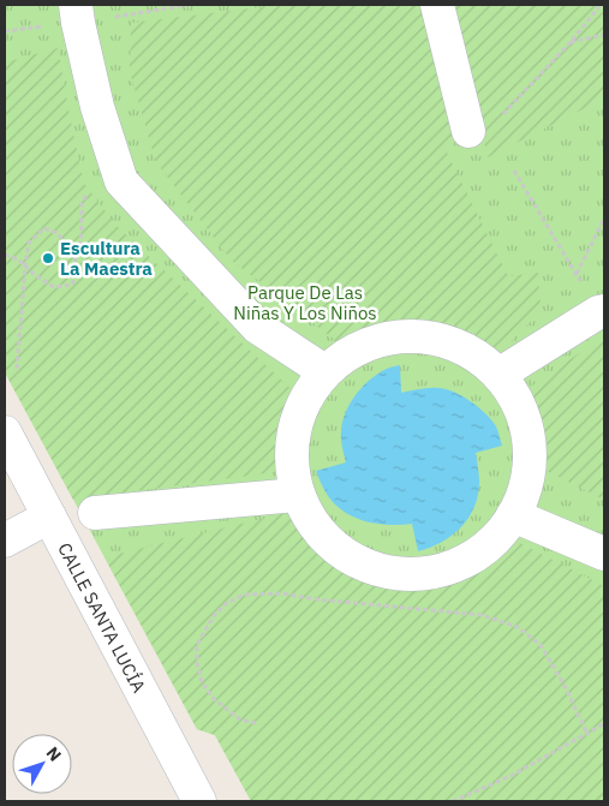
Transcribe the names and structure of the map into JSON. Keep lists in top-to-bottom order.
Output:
{
  "streets": {
    "street": ["CALLE SANTA LUCÍA"]
  },
  "parks": ["Parque De Las Niñas Y Los Niños"],
  "places": ["Escultura La Maestra"],
  "north": "top right"
}
